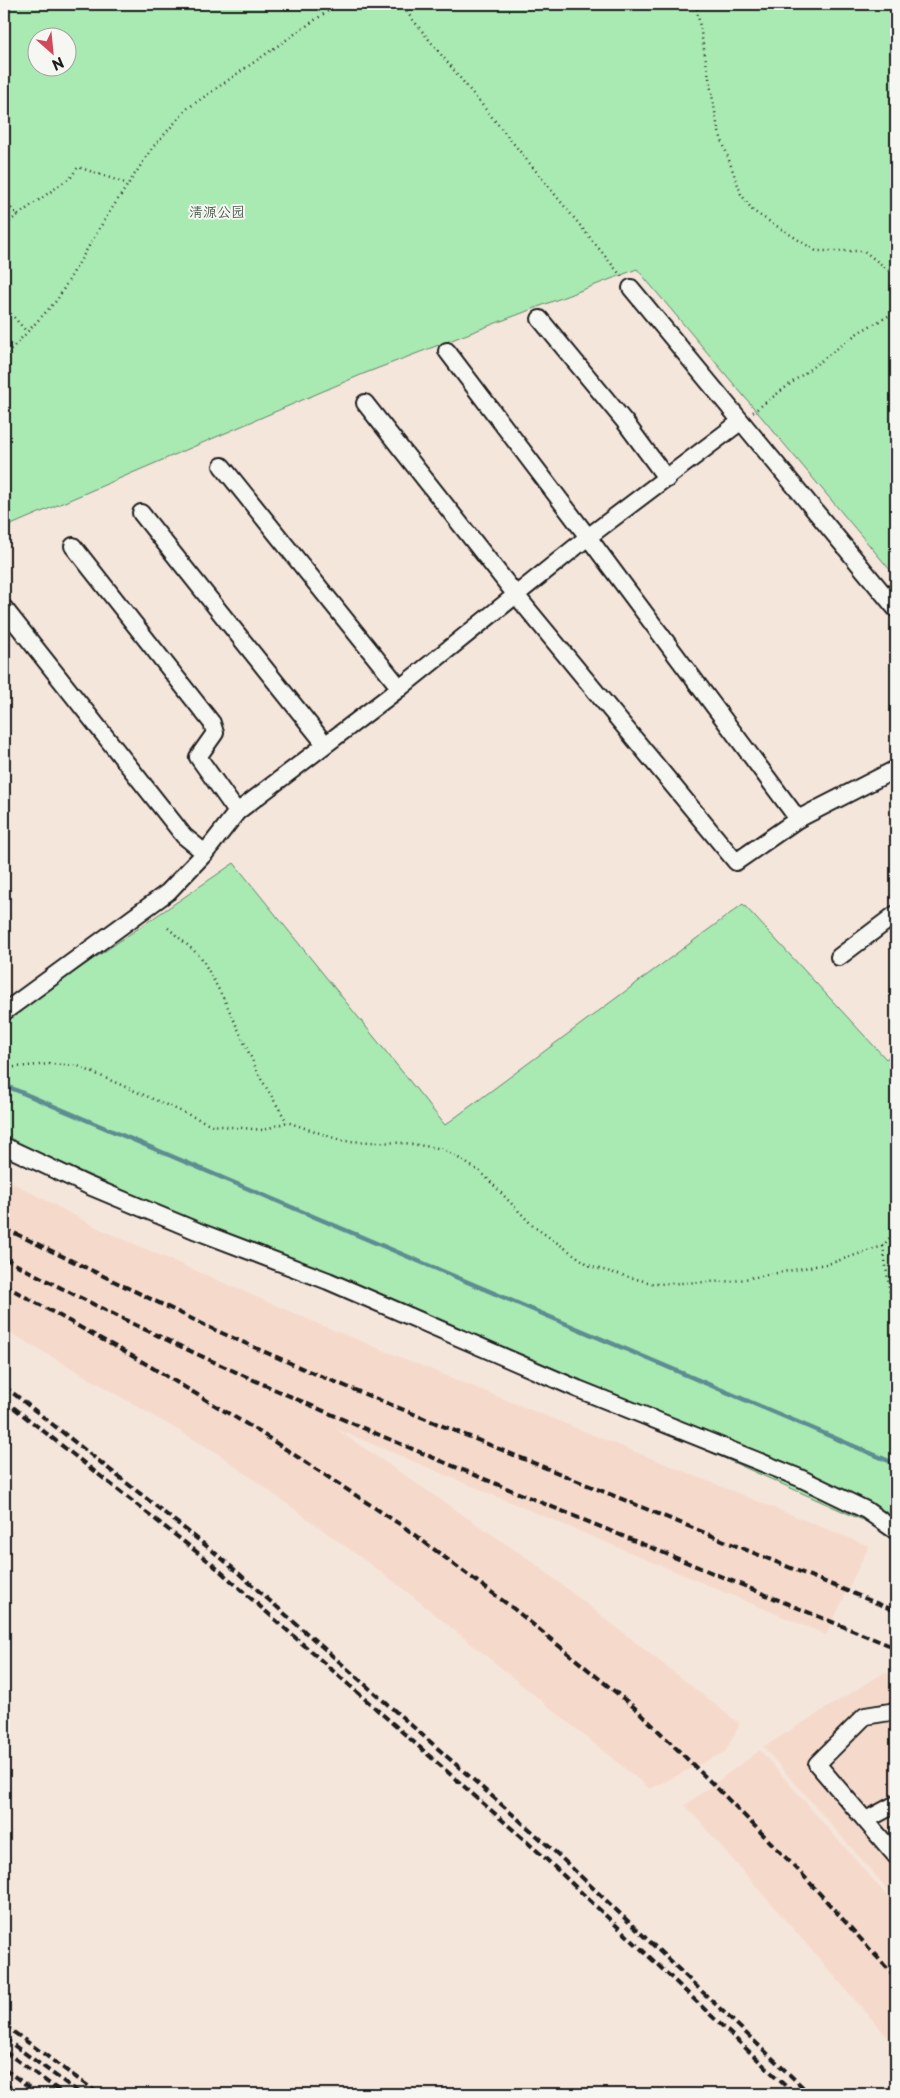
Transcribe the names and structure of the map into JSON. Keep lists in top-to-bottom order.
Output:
{
  "parks": ["清源公园"],
  "north": "bottom right"
}
